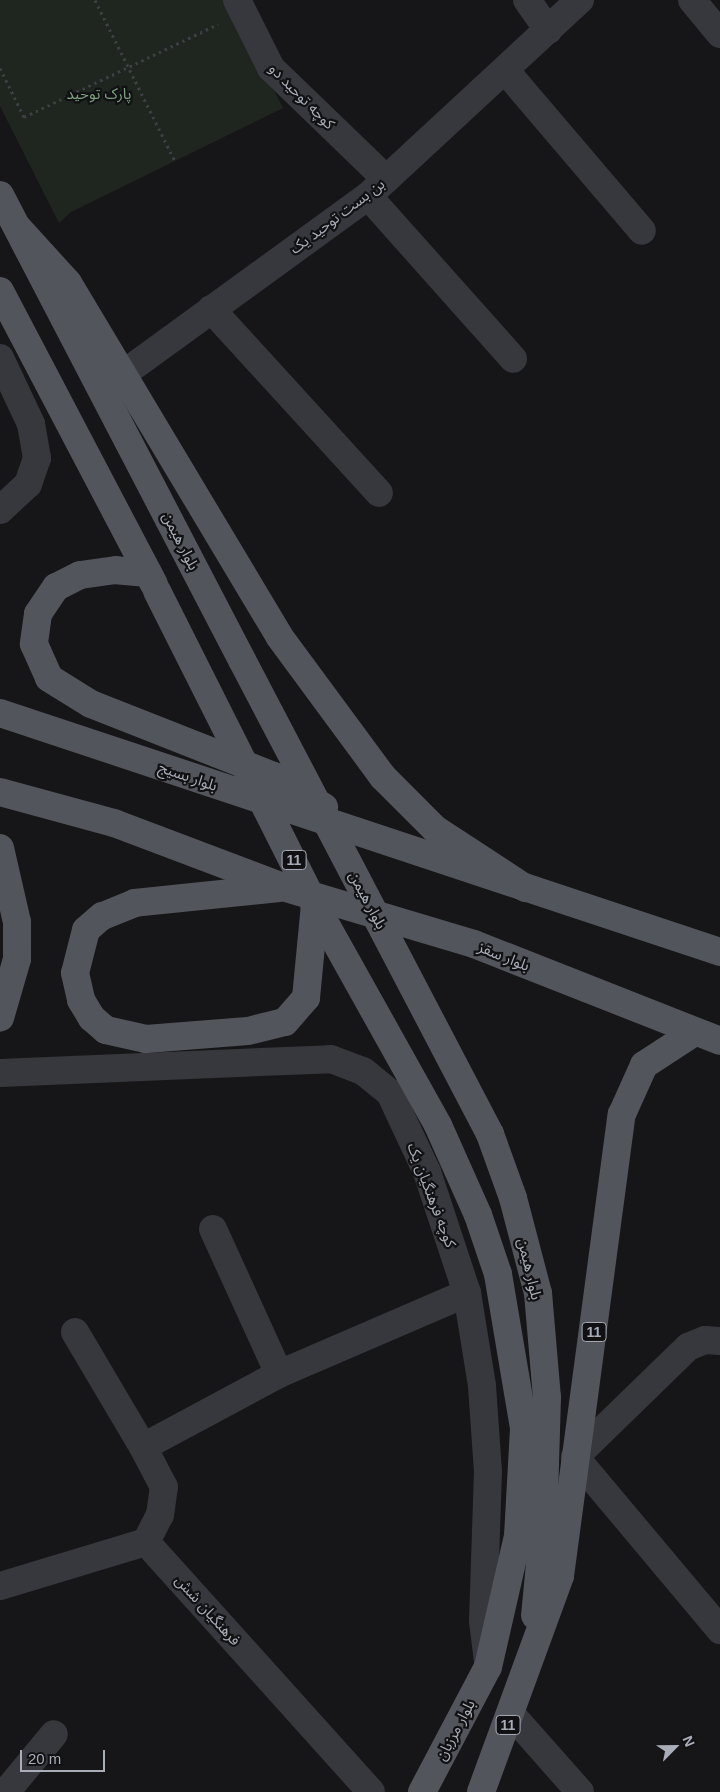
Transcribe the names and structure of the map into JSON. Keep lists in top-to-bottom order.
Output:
{
  "streets": {
    "main road": [
      "بلوار هیمن",
      "بلوار بسیج",
      "11",
      "بلوار سقز",
      "بلوار مرزبان"
    ],
    "street": [
      "کوچه توحید دو",
      "بن بست توحید یک",
      "کوچه فرهنگیان یک",
      "فرهنگیان شش"
    ]
  },
  "crossings": [
    ["کوچه توحید دو", "بن بست توحید یک"],
    ["بلوار هیمن", "11"],
    ["11", "بلوار سقز"],
    ["11", "کوچه فرهنگیان یک"],
    ["11", "بلوار مرزبان"],
    ["کوچه فرهنگیان یک", "بلوار مرزبان"]
  ],
  "parks": ["پارک توحید"],
  "scale_bar": "20 m",
  "north": "top right"
}
